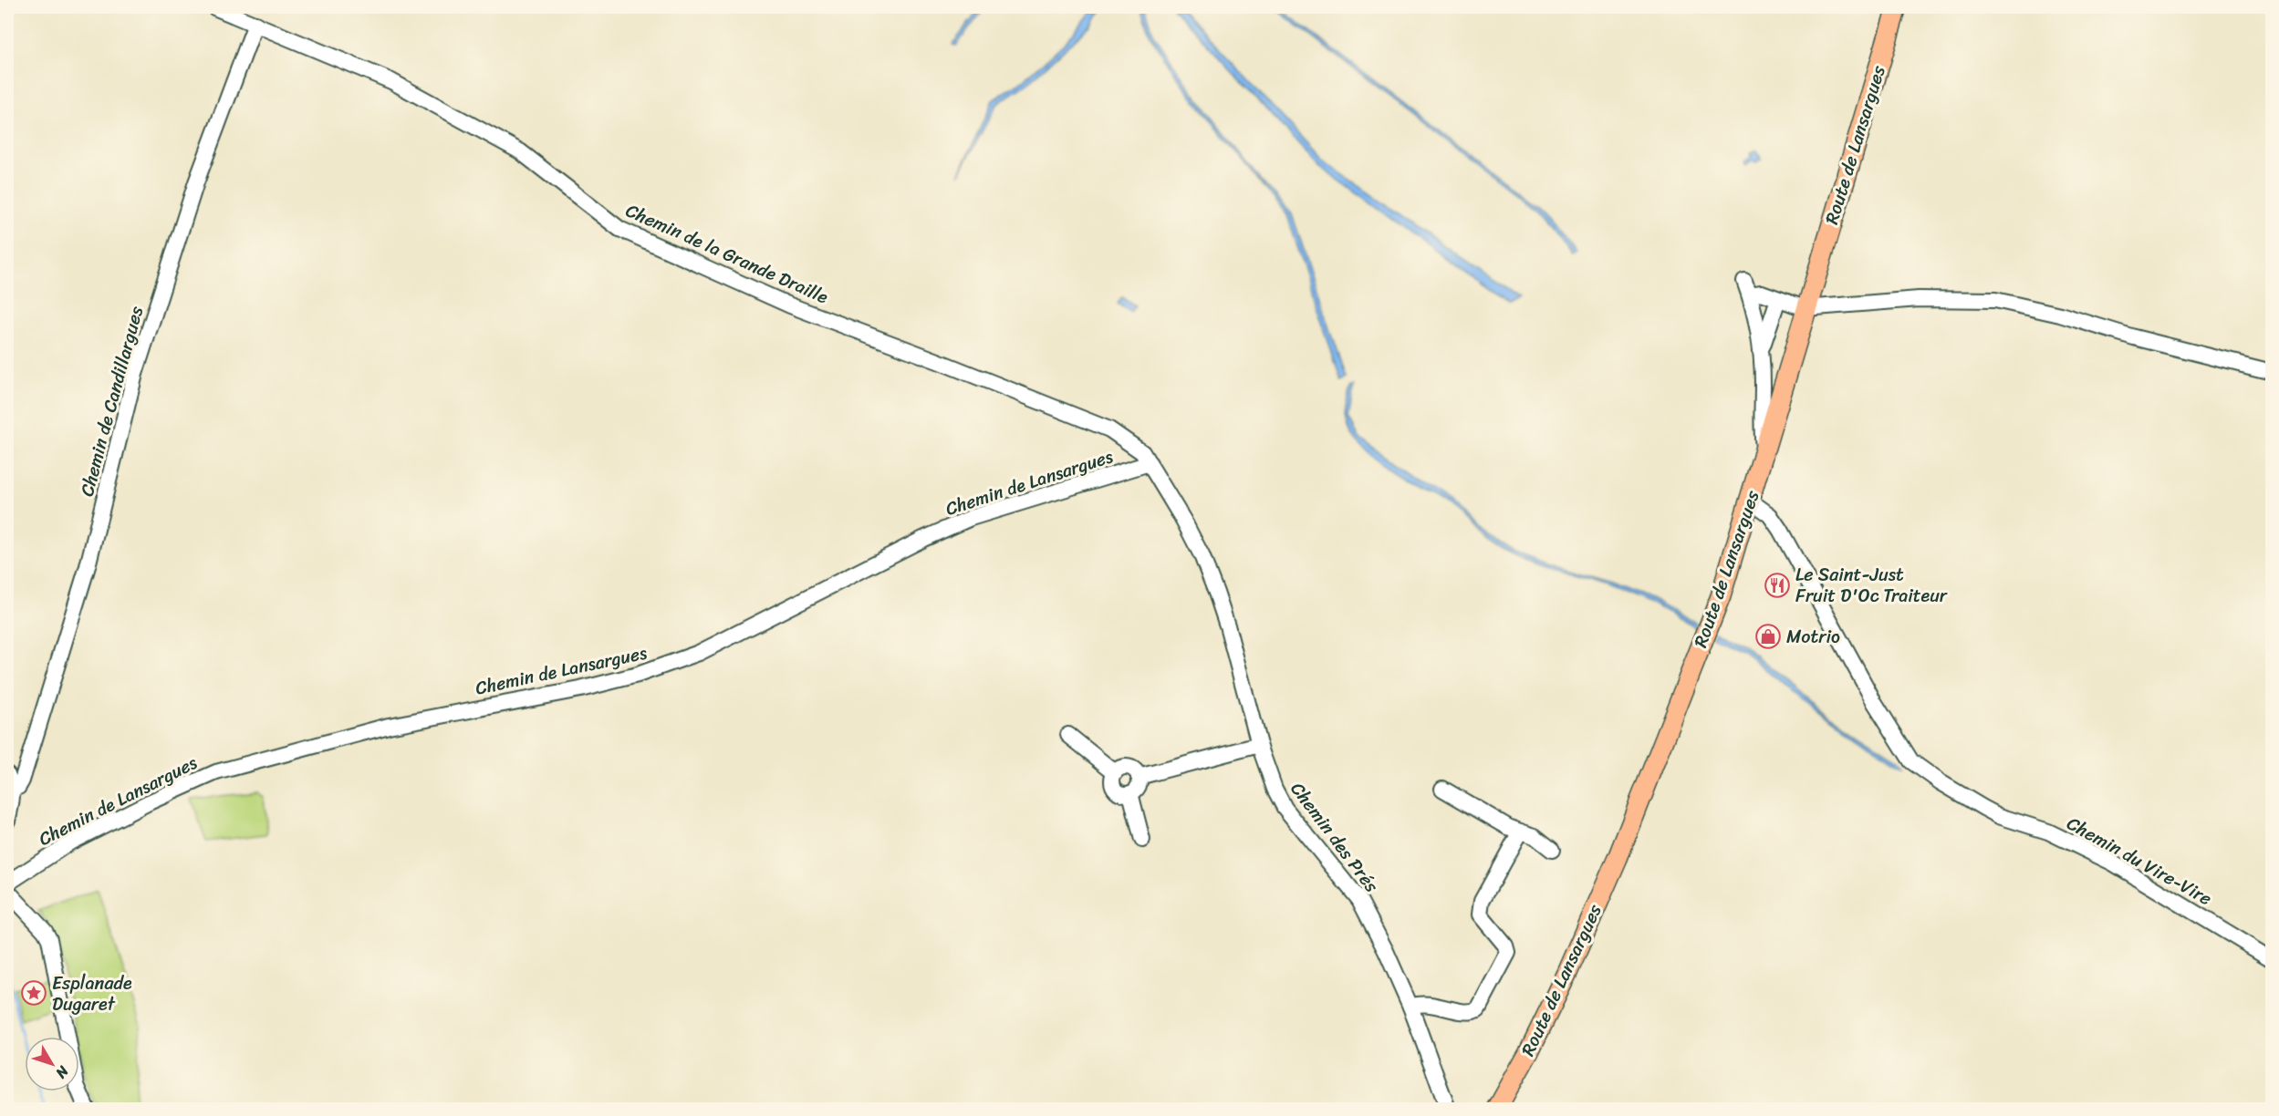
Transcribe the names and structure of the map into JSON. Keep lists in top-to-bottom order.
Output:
{
  "streets": {
    "main road": ["Route de Lansargues"],
    "street": [
      "Chemin de la Grande Draille",
      "Chemin de Candillargues",
      "Chemin de Lansargues",
      "Chemin des Prés",
      "Chemin du Vire-Vire"
    ]
  },
  "crossings": [
    ["Route de Lansargues", "Chemin du Vire-Vire"],
    ["Chemin de la Grande Draille", "Chemin de Candillargues"],
    ["Chemin de la Grande Draille", "Chemin de Lansargues"],
    ["Chemin de la Grande Draille", "Chemin des Prés"],
    ["Chemin de Lansargues", "Chemin des Prés"]
  ],
  "places": {
    "restaurant": ["Le Saint-Just Fruit D'Oc Traiteur"],
    "shop": ["Motrio"],
    "place": ["Esplanade Dugaret"]
  },
  "north": "bottom right"
}
